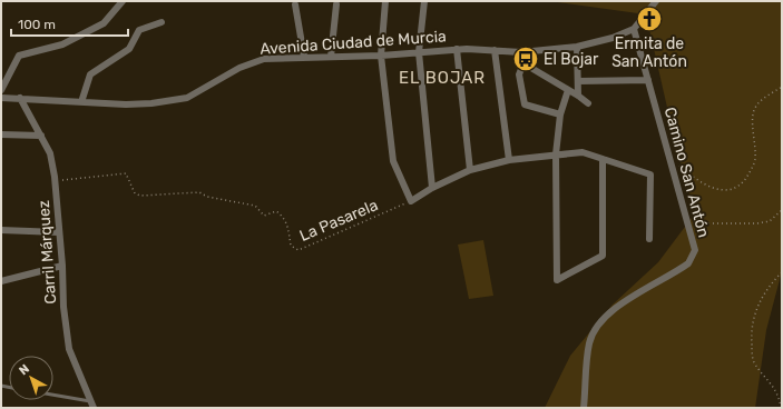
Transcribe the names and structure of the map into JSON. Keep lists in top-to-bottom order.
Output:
{
  "streets": {
    "street": ["Avenida Ciudad de Murcia", "Camino San Antón", "Carril Márquez"],
    "path": ["La Pasarela"]
  },
  "crossings": [
    ["Avenida Ciudad de Murcia", "Camino San Antón"],
    ["Avenida Ciudad de Murcia", "Carril Márquez"],
    ["La Pasarela", "Carril Márquez"]
  ],
  "districts": ["EL BOJAR"],
  "places": {
    "church": ["Ermita de San Antón"],
    "bus stop": ["El Bojar"]
  },
  "scale_bar": "100 m",
  "north": "top left"
}
